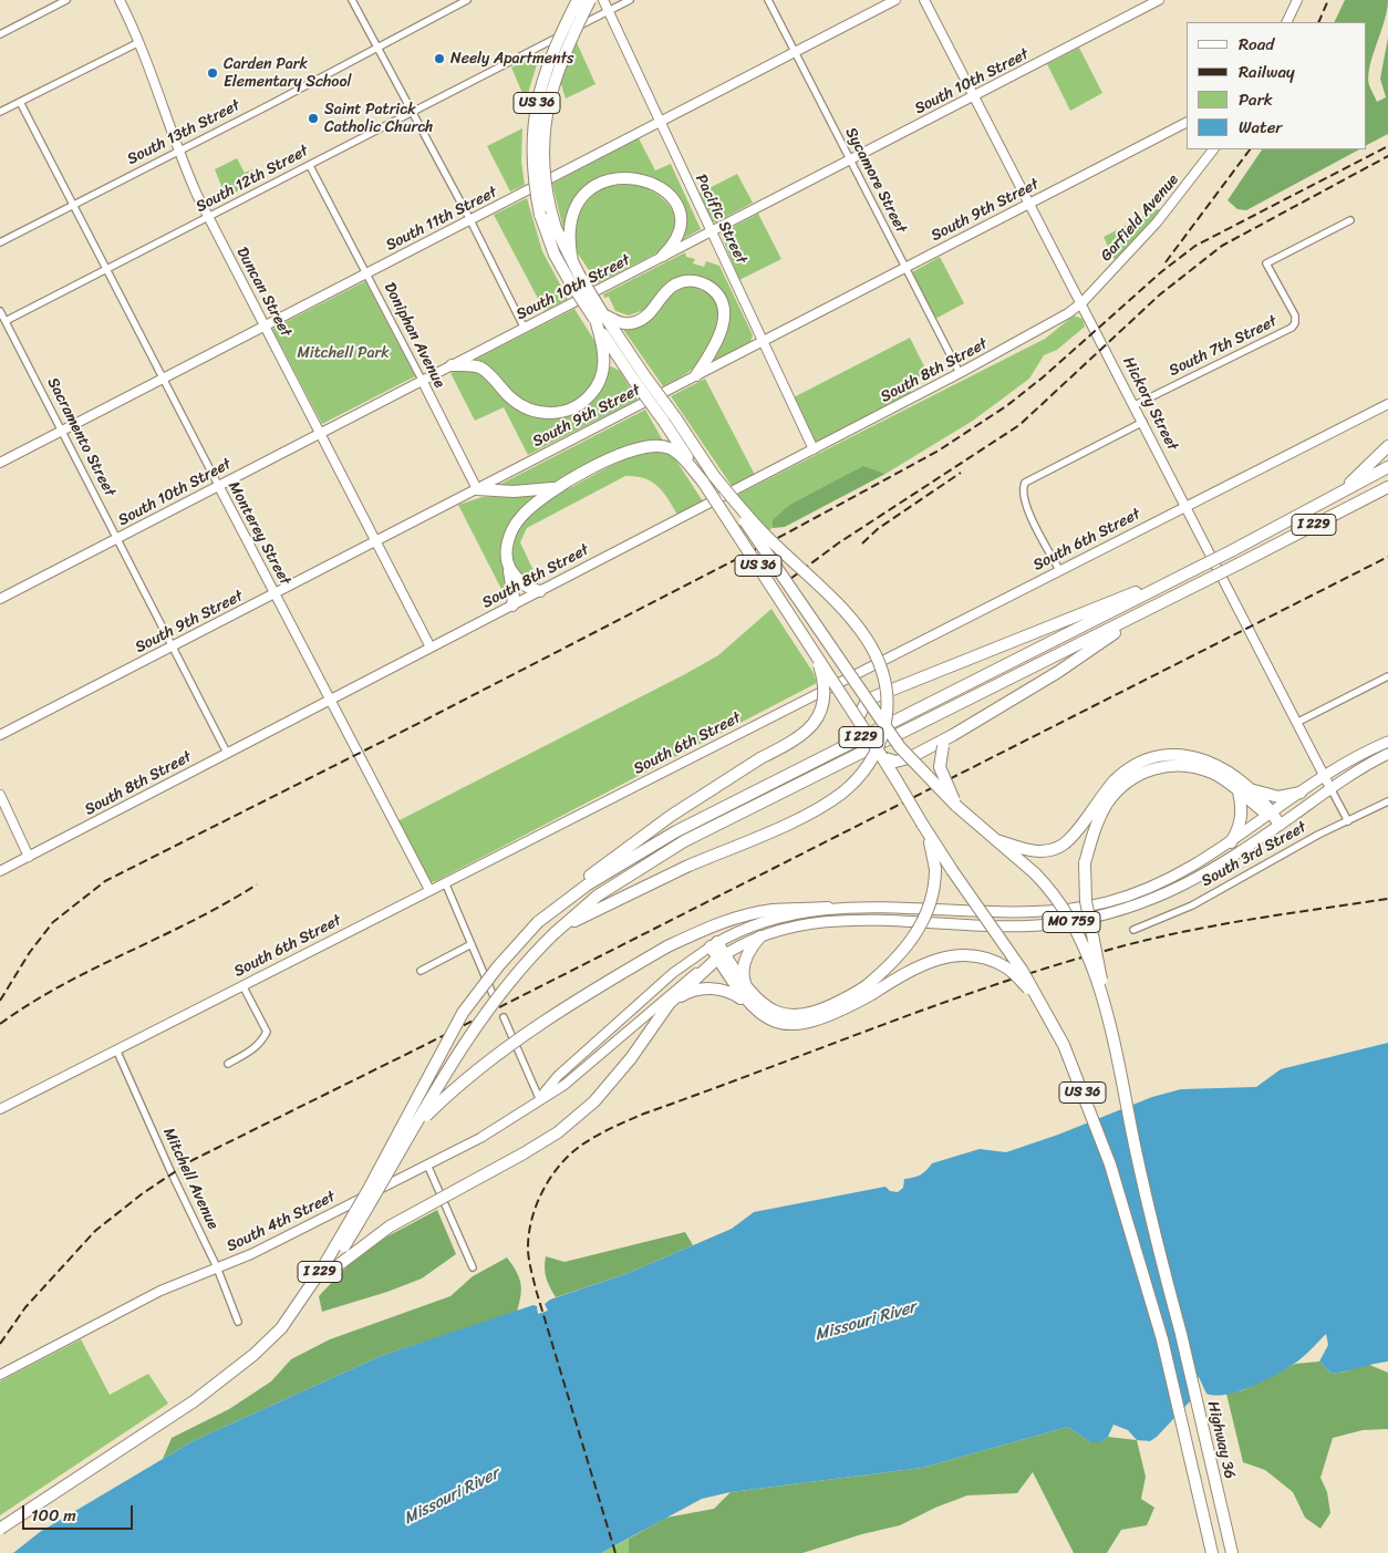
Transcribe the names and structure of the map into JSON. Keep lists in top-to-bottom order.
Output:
{
  "streets": {
    "highway": ["US 36", "I 229", "Highway 36"],
    "main road": [
      "South 10th Street",
      "South 9th Street",
      "Garfield Avenue",
      "South 11th Street",
      "Pacific Street",
      "Duncan Street",
      "Doniphan Avenue",
      "South 8th Street",
      "Hickory Street",
      "Monterey Street",
      "South 6th Street",
      "MO 759",
      "South 4th Street"
    ],
    "street": [
      "South 13th Street",
      "South 12th Street",
      "Sycamore Street",
      "South 7th Street",
      "Sacramento Street",
      "South 3rd Street",
      "Mitchell Avenue"
    ]
  },
  "crossings": [
    ["South 10th Street", "Sycamore Street"],
    ["South 10th Street", "Pacific Street"],
    ["South 10th Street", "Duncan Street"],
    ["South 10th Street", "Doniphan Avenue"],
    ["South 10th Street", "Hickory Street"],
    ["South 10th Street", "Sacramento Street"],
    ["South 10th Street", "Monterey Street"],
    ["US 36", "Highway 36"],
    ["South 13th Street", "Duncan Street"],
    ["South 13th Street", "Monterey Street"],
    ["South 12th Street", "Pacific Street"],
    ["South 12th Street", "Duncan Street"],
    ["South 12th Street", "Doniphan Avenue"],
    ["South 12th Street", "Sacramento Street"],
    ["South 12th Street", "Monterey Street"],
    ["Sycamore Street", "South 9th Street"],
    ["Sycamore Street", "South 11th Street"],
    ["Sycamore Street", "South 8th Street"],
    ["South 9th Street", "Pacific Street"],
    ["South 9th Street", "Duncan Street"],
    ["South 9th Street", "Doniphan Avenue"],
    ["South 9th Street", "Hickory Street"],
    ["South 9th Street", "Sacramento Street"],
    ["South 9th Street", "Monterey Street"],
    ["Garfield Avenue", "South 8th Street"],
    ["Garfield Avenue", "Hickory Street"],
    ["South 11th Street", "Pacific Street"],
    ["South 11th Street", "Duncan Street"],
    ["South 11th Street", "Doniphan Avenue"],
    ["South 11th Street", "Sacramento Street"],
    ["South 11th Street", "Monterey Street"],
    ["Pacific Street", "South 8th Street"],
    ["Duncan Street", "South 8th Street"],
    ["South 7th Street", "Hickory Street"],
    ["South 8th Street", "Hickory Street"],
    ["South 8th Street", "Sacramento Street"],
    ["South 8th Street", "Monterey Street"],
    ["Hickory Street", "South 6th Street"],
    ["Hickory Street", "South 3rd Street"],
    ["Hickory Street", "MO 759"],
    ["Monterey Street", "South 6th Street"],
    ["South 6th Street", "Mitchell Avenue"],
    ["Mitchell Avenue", "South 4th Street"]
  ],
  "water": ["Missouri River"],
  "parks": ["Mitchell Park"],
  "places": ["Neely Apartments", "Carden Park Elementary School", "Saint Patrick Catholic Church"],
  "legend": [
    "Road",
    "Railway",
    "Park",
    "Water"
  ],
  "scale_bar": "100 m"
}
